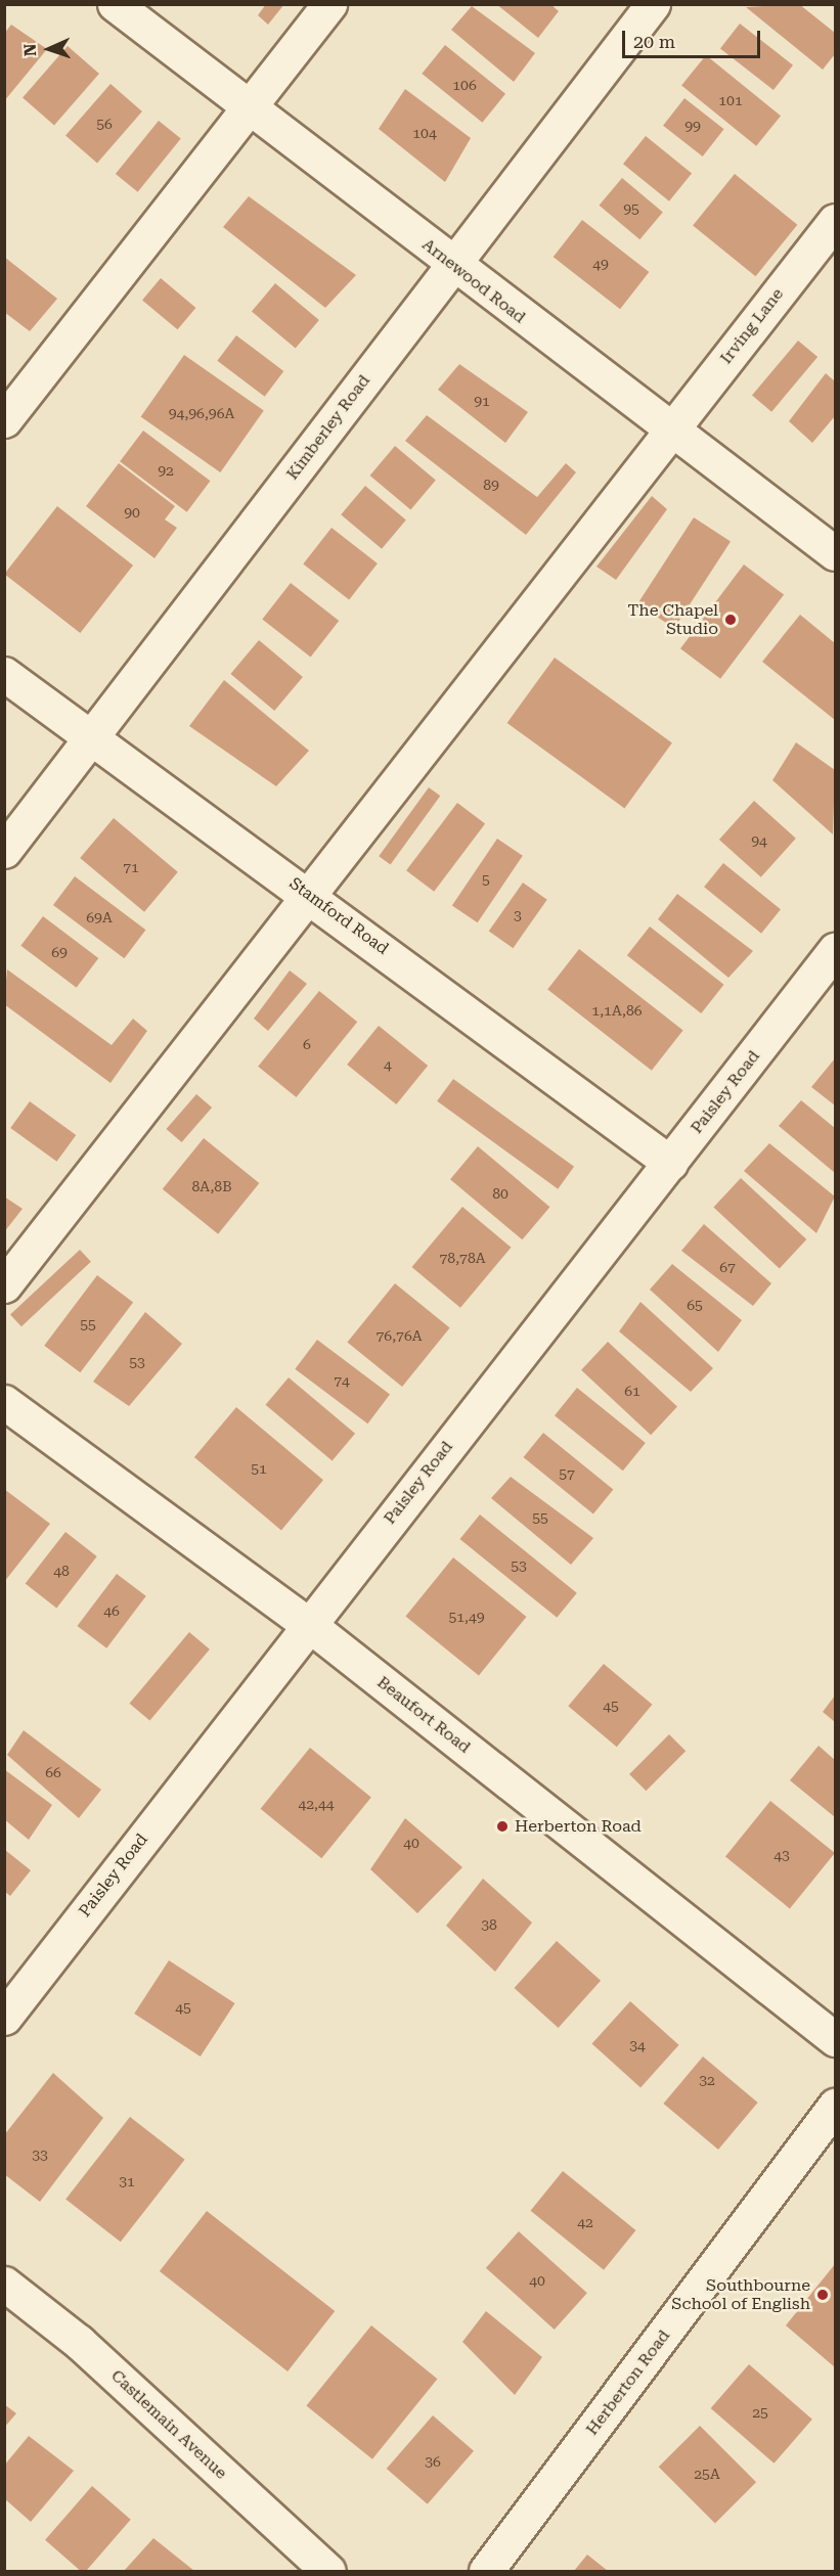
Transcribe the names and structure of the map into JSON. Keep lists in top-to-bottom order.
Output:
{
  "streets": {
    "street": [
      "Arnewood Road",
      "Irving Lane",
      "Kimberley Road",
      "Stamford Road",
      "Paisley Road",
      "Beaufort Road",
      "Herberton Road",
      "Castlemain Avenue"
    ]
  },
  "crossings": [
    ["Arnewood Road", "Irving Lane"],
    ["Arnewood Road", "Kimberley Road"],
    ["Irving Lane", "Stamford Road"],
    ["Kimberley Road", "Stamford Road"],
    ["Stamford Road", "Paisley Road"],
    ["Paisley Road", "Beaufort Road"]
  ],
  "places": ["The Chapel Studio", "Herberton Road", "Southbourne School of English"],
  "house_numbers": [
    "106",
    "101",
    "56",
    "99",
    "104",
    "95",
    "49",
    "91",
    "94,96,96A",
    "92",
    "89",
    "90",
    "94",
    "71",
    "5",
    "3",
    "69A",
    "69",
    "1,1A,86",
    "6",
    "4",
    "8A,8B",
    "80",
    "78,78A",
    "67",
    "65",
    "55",
    "76,76A",
    "53",
    "74",
    "61",
    "51",
    "57",
    "55",
    "53",
    "48",
    "46",
    "51,49",
    "45",
    "66",
    "42,44",
    "40",
    "43",
    "38",
    "45",
    "34",
    "32",
    "33",
    "31",
    "42",
    "40",
    "25",
    "36",
    "25A"
  ],
  "scale_bar": "20 m",
  "north": "left"
}
